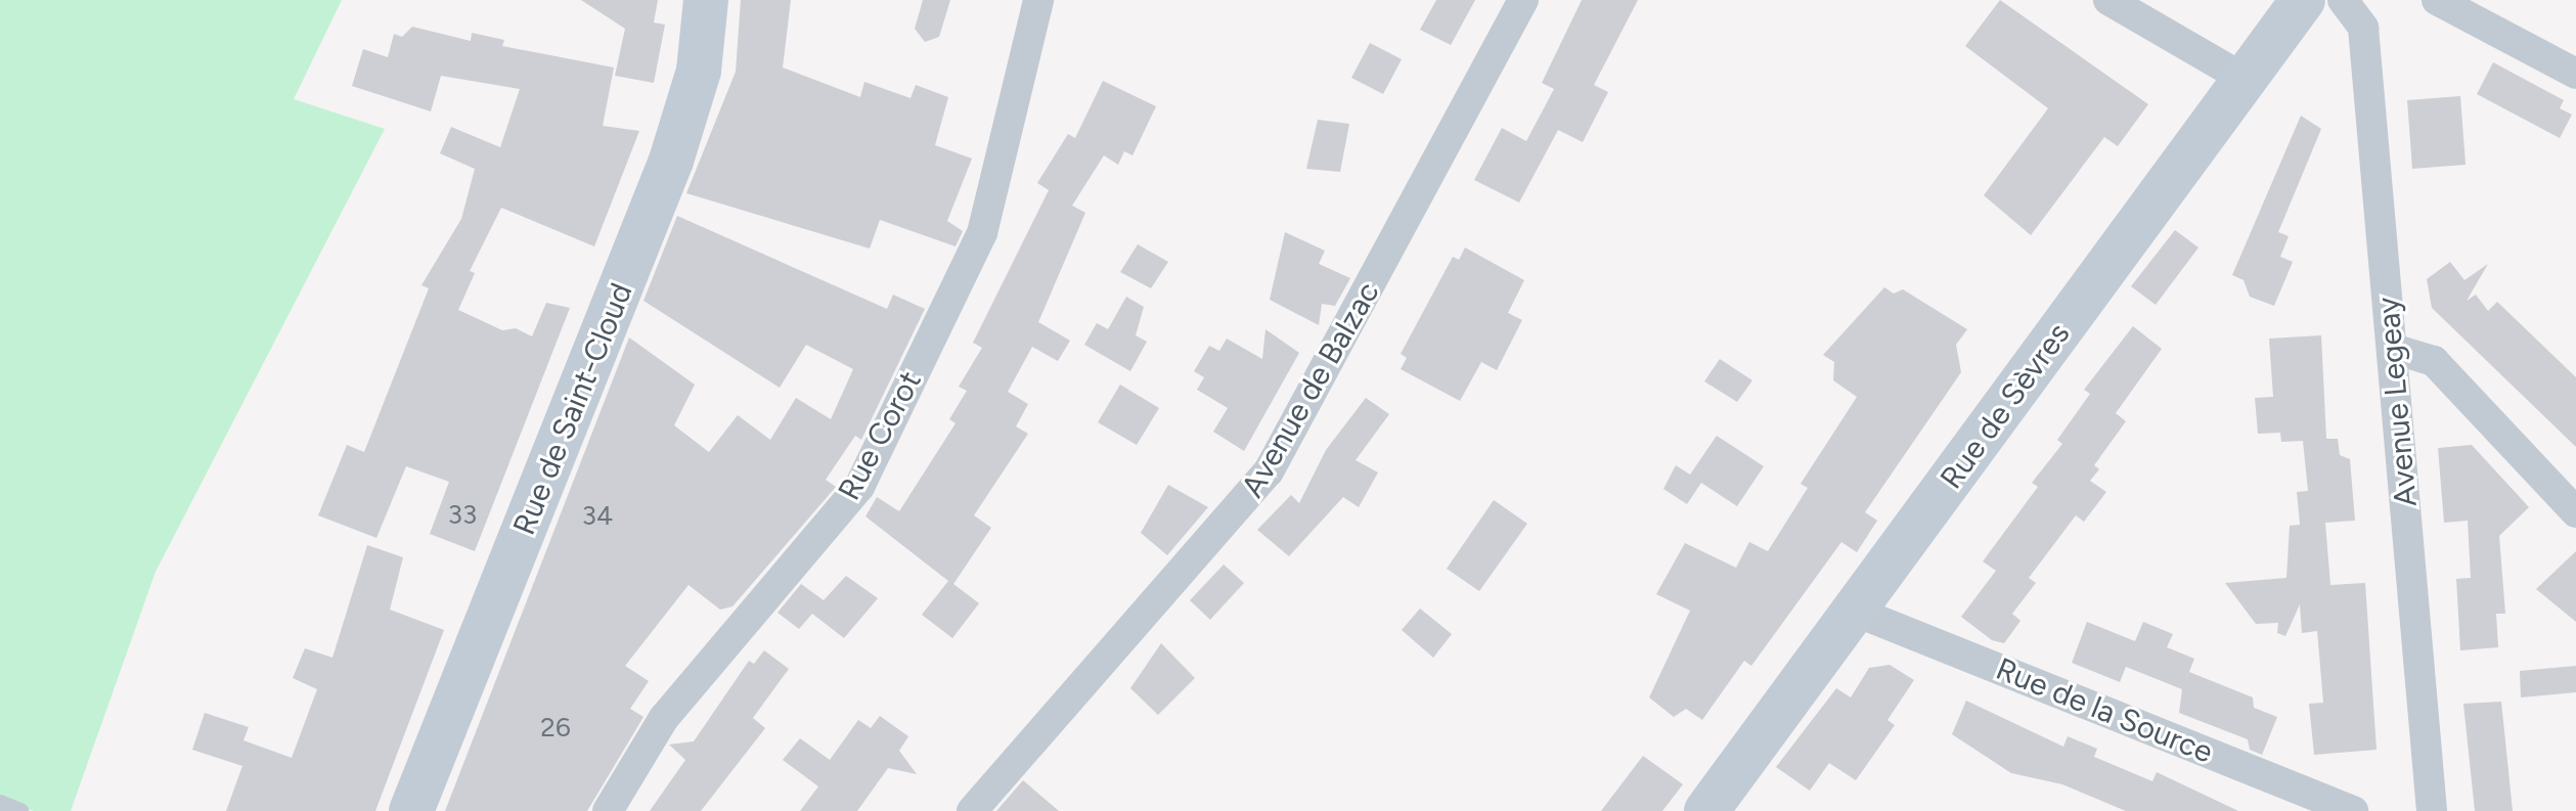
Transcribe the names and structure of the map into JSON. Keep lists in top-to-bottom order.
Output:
{
  "streets": {
    "main road": ["Rue de Sèvres", "Rue de Saint-Cloud"],
    "street": [
      "Avenue de Balzac",
      "Avenue Legeay",
      "Rue Corot",
      "Rue de la Source"
    ]
  },
  "crossings": [
    ["Rue de Sèvres", "Rue de la Source"]
  ],
  "house_numbers": ["33", "34", "26"]
}
